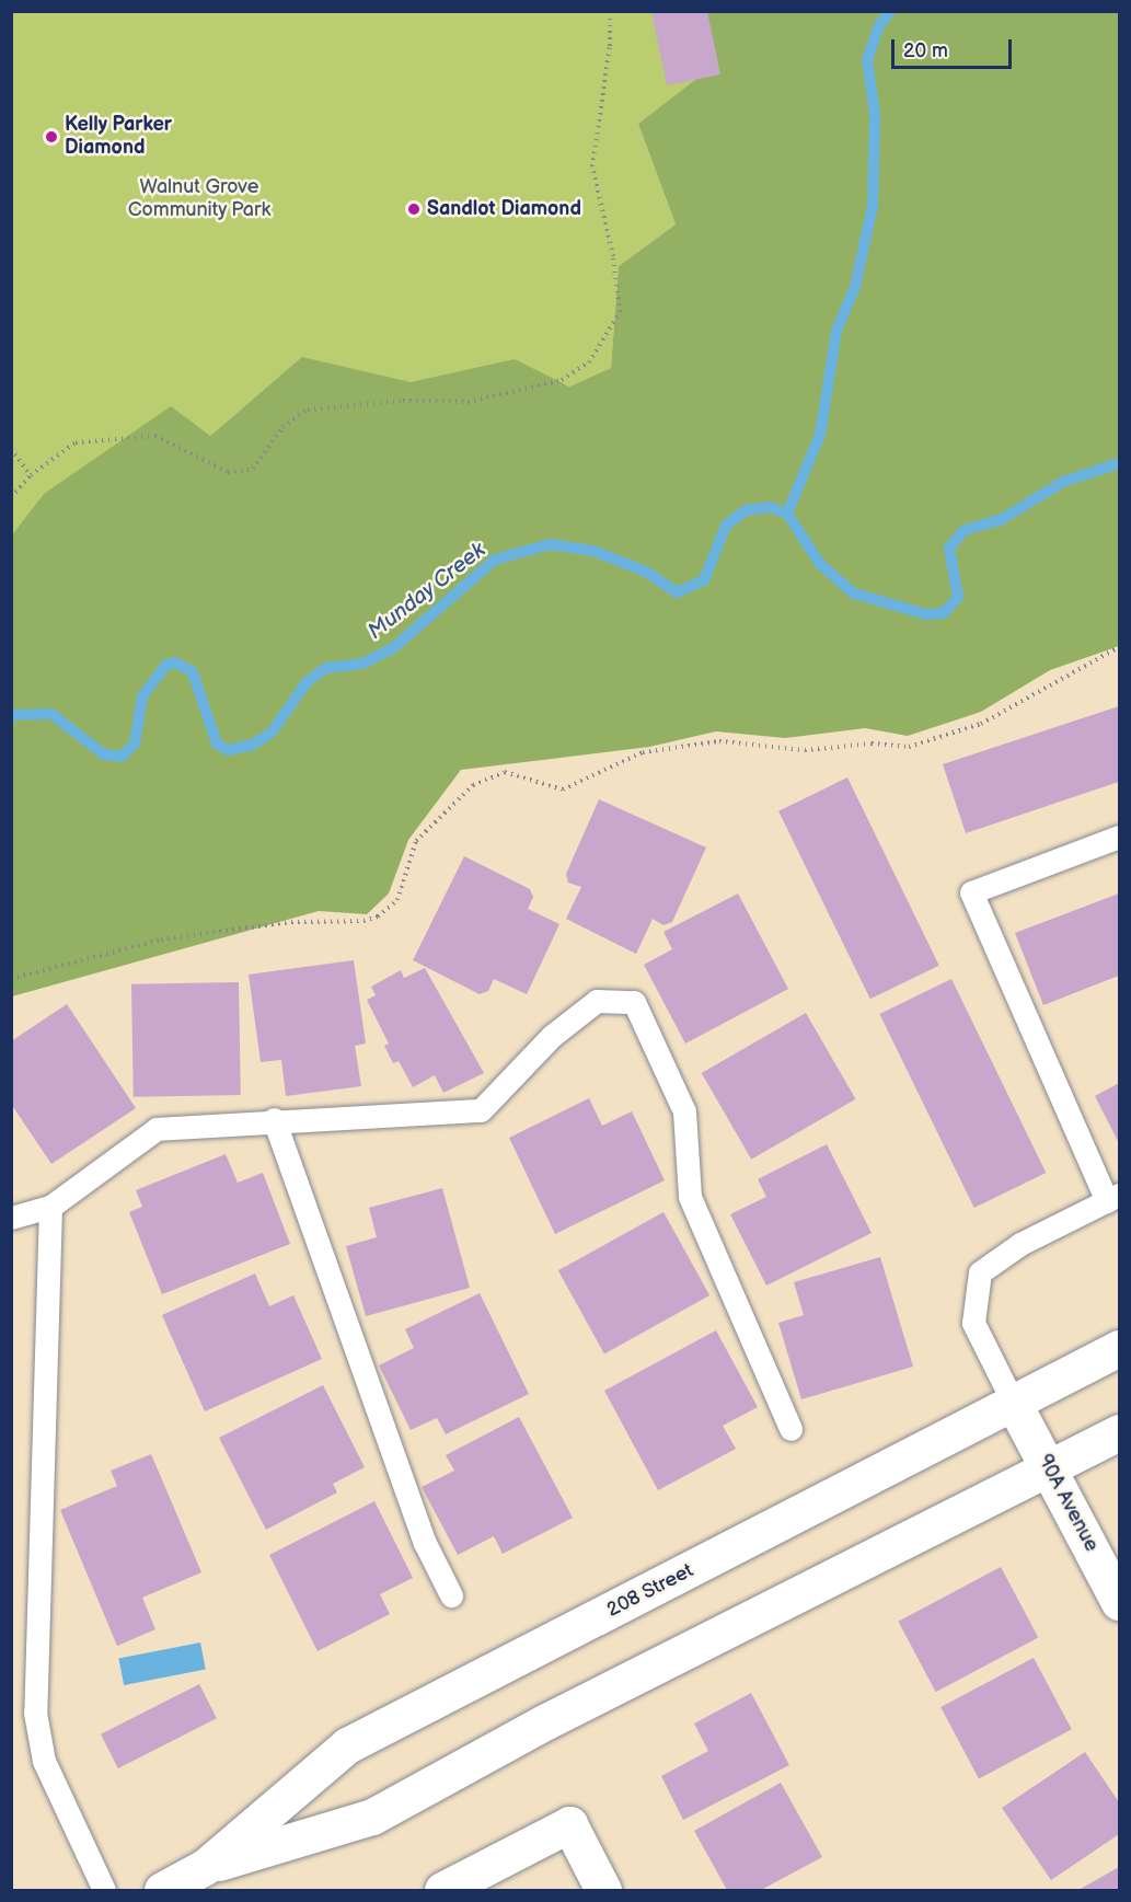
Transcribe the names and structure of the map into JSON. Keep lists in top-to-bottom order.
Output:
{
  "streets": {
    "main road": ["90A Avenue", "208 Street"]
  },
  "crossings": [
    ["90A Avenue", "208 Street"]
  ],
  "water": ["Munday Creek"],
  "parks": ["Walnut Grove Community Park"],
  "places": ["Kelly Parker Diamond", "Sandlot Diamond"],
  "scale_bar": "20 m"
}
